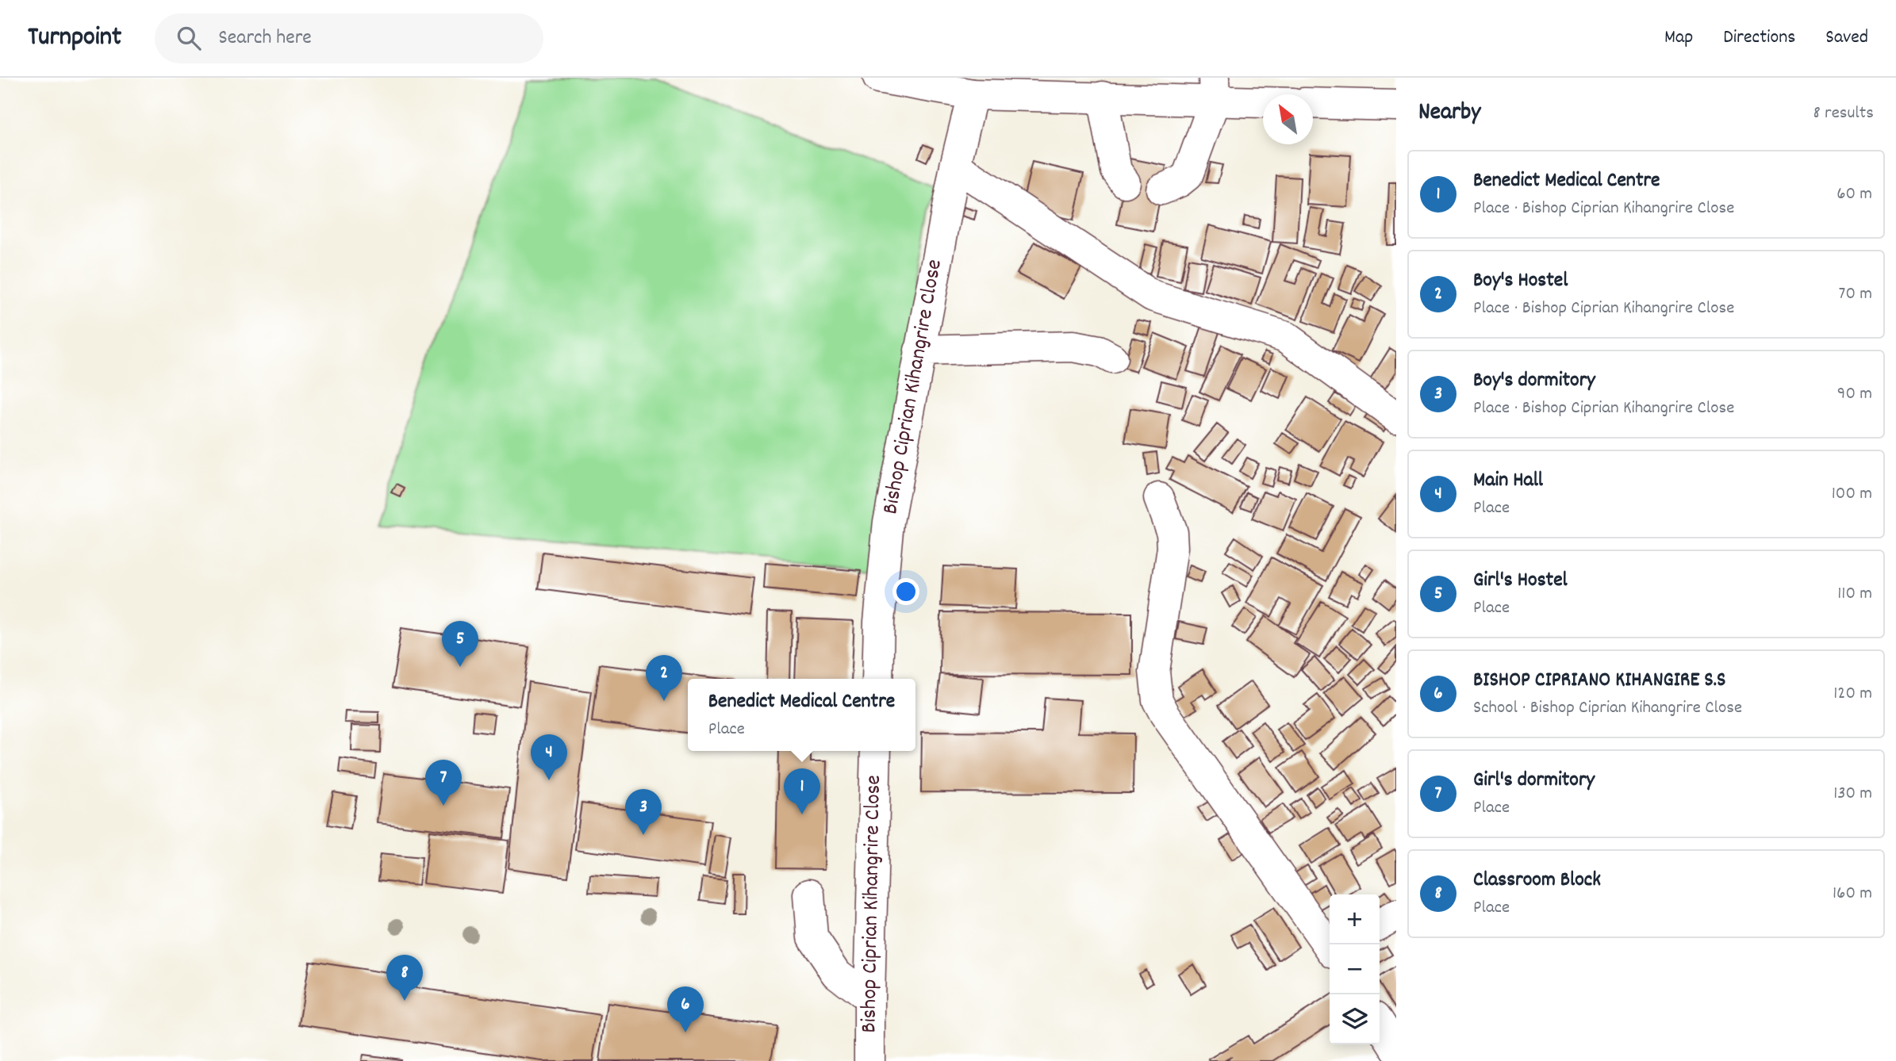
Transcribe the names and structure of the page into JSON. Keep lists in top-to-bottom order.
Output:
{
  "streets": {
    "street": ["Bishop Ciprian Kihangrire Close"]
  },
  "north": "top left",
  "page": {
    "header": "Turnpoint",
    "search": "Search here",
    "nav": ["Map", "Directions", "Saved"],
    "heading": ["Nearby", "8 results"],
    "list": [
      {
        "mark": "1",
        "name": "Benedict Medical Centre",
        "note": "Place · Bishop Ciprian Kihangrire Close",
        "value": "60 m"
      },
      {
        "mark": "2",
        "name": "Boy's Hostel",
        "note": "Place · Bishop Ciprian Kihangrire Close",
        "value": "70 m"
      },
      {
        "mark": "3",
        "name": "Boy's dormitory",
        "note": "Place · Bishop Ciprian Kihangrire Close",
        "value": "90 m"
      },
      {
        "mark": "4",
        "name": "Main Hall",
        "note": "Place",
        "value": "100 m"
      },
      {
        "mark": "5",
        "name": "Girl's Hostel",
        "note": "Place",
        "value": "110 m"
      },
      {
        "mark": "6",
        "name": "BISHOP CIPRIANO KIHANGIRE S.S",
        "note": "School · Bishop Ciprian Kihangrire Close",
        "value": "120 m"
      },
      {
        "mark": "7",
        "name": "Girl's dormitory",
        "note": "Place",
        "value": "130 m"
      },
      {
        "mark": "8",
        "name": "Classroom Block",
        "note": "Place",
        "value": "160 m"
      }
    ],
    "pins": [
      "5",
      "2",
      "4",
      "7",
      "1",
      "3",
      "8",
      "6"
    ],
    "popup": ["Benedict Medical Centre", "Place"],
    "map_buttons": ["+", "−"]
  }
}
